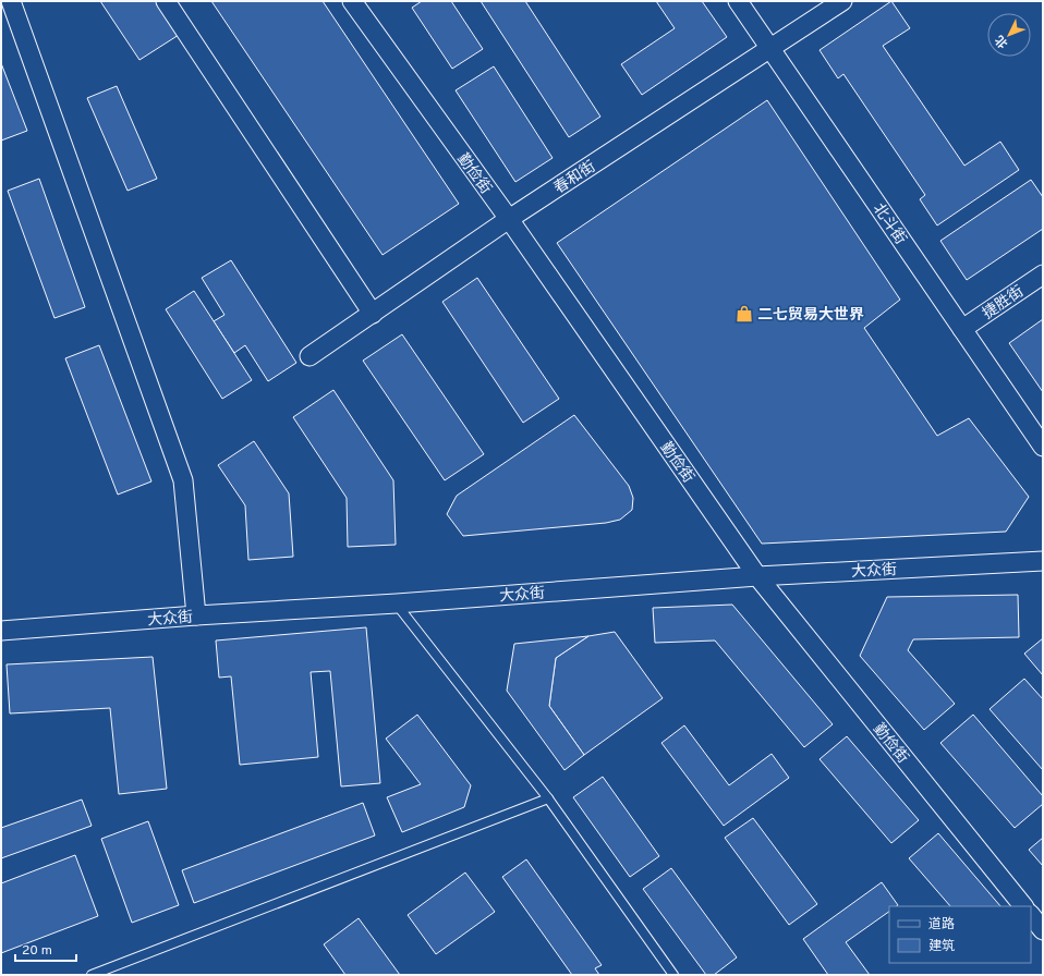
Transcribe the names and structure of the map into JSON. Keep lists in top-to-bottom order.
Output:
{
  "streets": {
    "street": [
      "勤俭街",
      "春和街",
      "北斗街",
      "捷胜街",
      "大众街"
    ]
  },
  "crossings": [
    ["勤俭街", "春和街"],
    ["勤俭街", "大众街"],
    ["春和街", "北斗街"],
    ["北斗街", "捷胜街"]
  ],
  "places": {
    "shop": ["二七贸易大世界"]
  },
  "legend": ["道路", "建筑"],
  "scale_bar": "20 m",
  "north": "bottom left"
}
